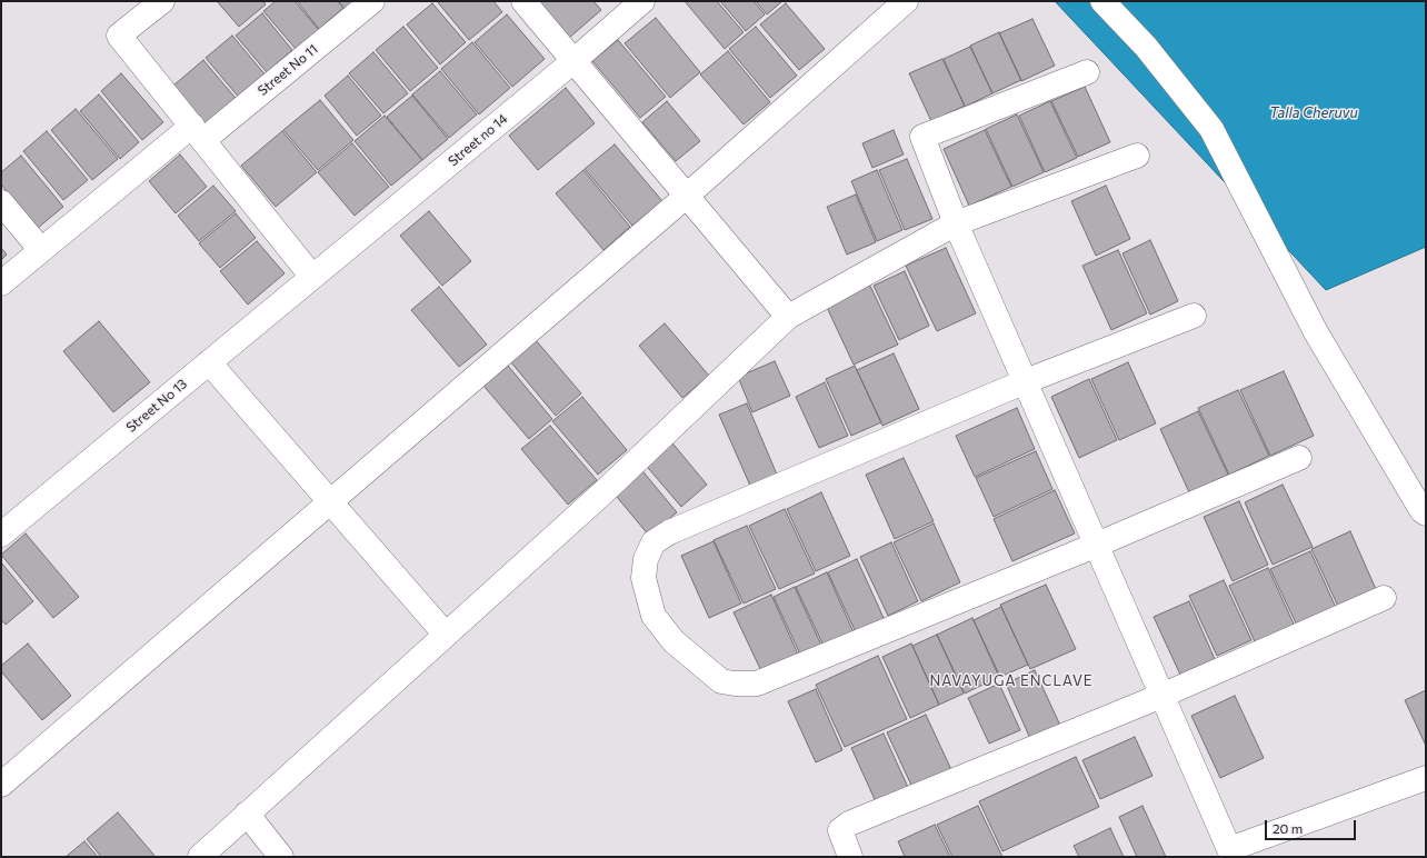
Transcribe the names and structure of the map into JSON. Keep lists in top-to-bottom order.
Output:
{
  "streets": {
    "street": ["Street No 11", "Street no 14", "Street No 13"]
  },
  "crossings": [
    ["Street no 14", "Street No 13"]
  ],
  "districts": ["NAVAYUGA ENCLAVE"],
  "water": ["Talla Cheruvu"],
  "scale_bar": "20 m"
}
